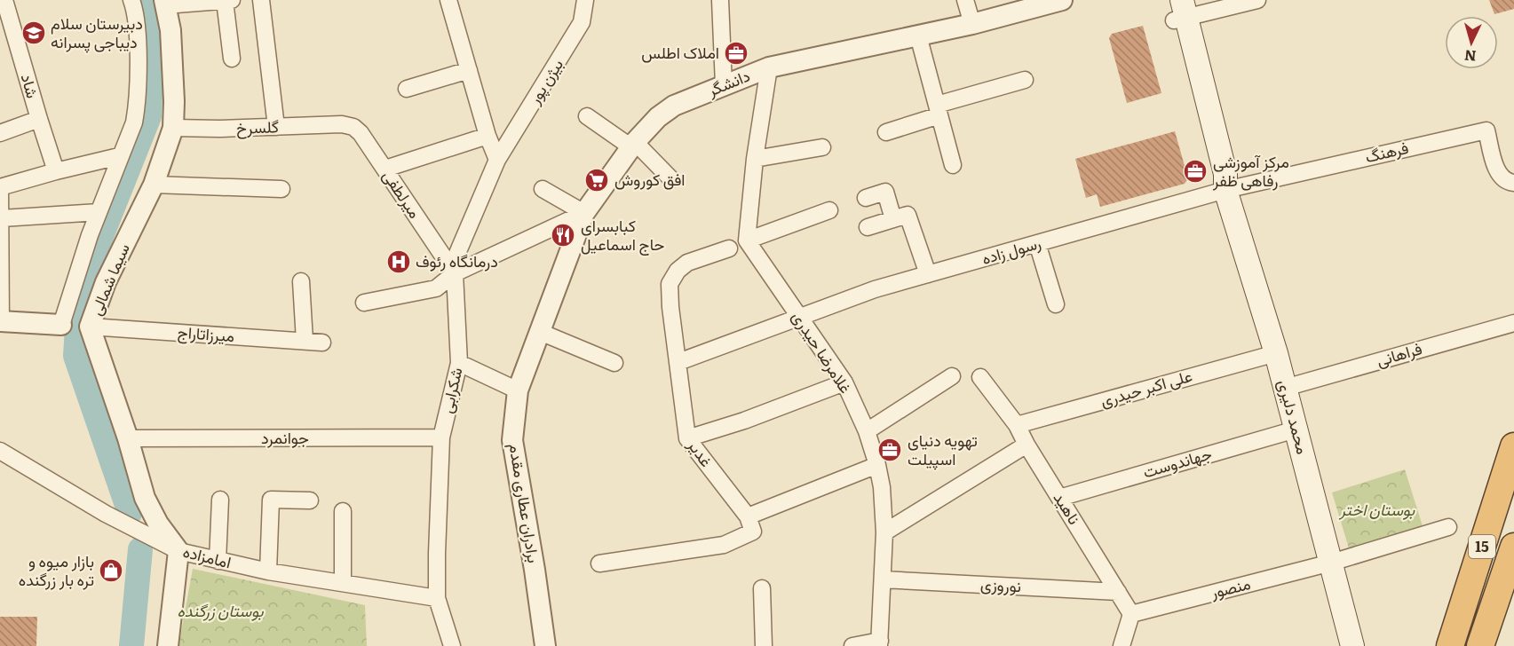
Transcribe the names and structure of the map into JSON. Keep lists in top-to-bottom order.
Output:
{
  "streets": {
    "highway": ["15"],
    "main road": ["محمد دلیری"],
    "street": [
      "بیژن پور",
      "دانشگر",
      "شاد",
      "گلسرخ",
      "فرهنگ",
      "میرلطفی",
      "رسول زاده",
      "سیما شمالی",
      "میرزاتاراج",
      "غلامرضا حیدری",
      "فراهانی",
      "علی اکبر حیدری",
      "شکرابی",
      "جوانمرد",
      "غدیر",
      "جهاندوست",
      "برادران عطاری مقدم",
      "ناهید",
      "امامزاده",
      "نوروزی",
      "منصور"
    ]
  },
  "crossings": [
    ["بیژن پور", "شکرابی"],
    ["دانشگر", "میرلطفی"],
    ["دانشگر", "شکرابی"],
    ["دانشگر", "برادران عطاری مقدم"],
    ["گلسرخ", "میرلطفی"],
    ["گلسرخ", "سیما شمالی"],
    ["فرهنگ", "رسول زاده"],
    ["فرهنگ", "محمد دلیری"],
    ["میرلطفی", "شکرابی"],
    ["رسول زاده", "غلامرضا حیدری"],
    ["رسول زاده", "محمد دلیری"],
    ["رسول زاده", "غدیر"],
    ["سیما شمالی", "میرزاتاراج"],
    ["سیما شمالی", "جوانمرد"],
    ["سیما شمالی", "امامزاده"],
    ["غلامرضا حیدری", "نوروزی"],
    ["فراهانی", "محمد دلیری"],
    ["علی اکبر حیدری", "محمد دلیری"],
    ["علی اکبر حیدری", "ناهید"],
    ["شکرابی", "جوانمرد"],
    ["شکرابی", "امامزاده"],
    ["محمد دلیری", "جهاندوست"],
    ["محمد دلیری", "منصور"],
    ["جهاندوست", "ناهید"],
    ["ناهید", "نوروزی"],
    ["ناهید", "منصور"]
  ],
  "parks": ["بوستان اختر", "بوستان زرگنده"],
  "places": {
    "school or university": ["دبیرستان سلام دیباجی پسرانه"],
    "office": ["املاک اطلس", "مرکز آموزشی رفاهی ظفر", "تهویه دنیای اسپیلت"],
    "supermarket": ["افق کوروش"],
    "restaurant": ["کبابسرای حاج اسماعیل"],
    "hospital": ["درمانگاه رئوف"],
    "shop": ["بازار میوه و تره بار زرگنده"]
  },
  "north": "bottom"
}
